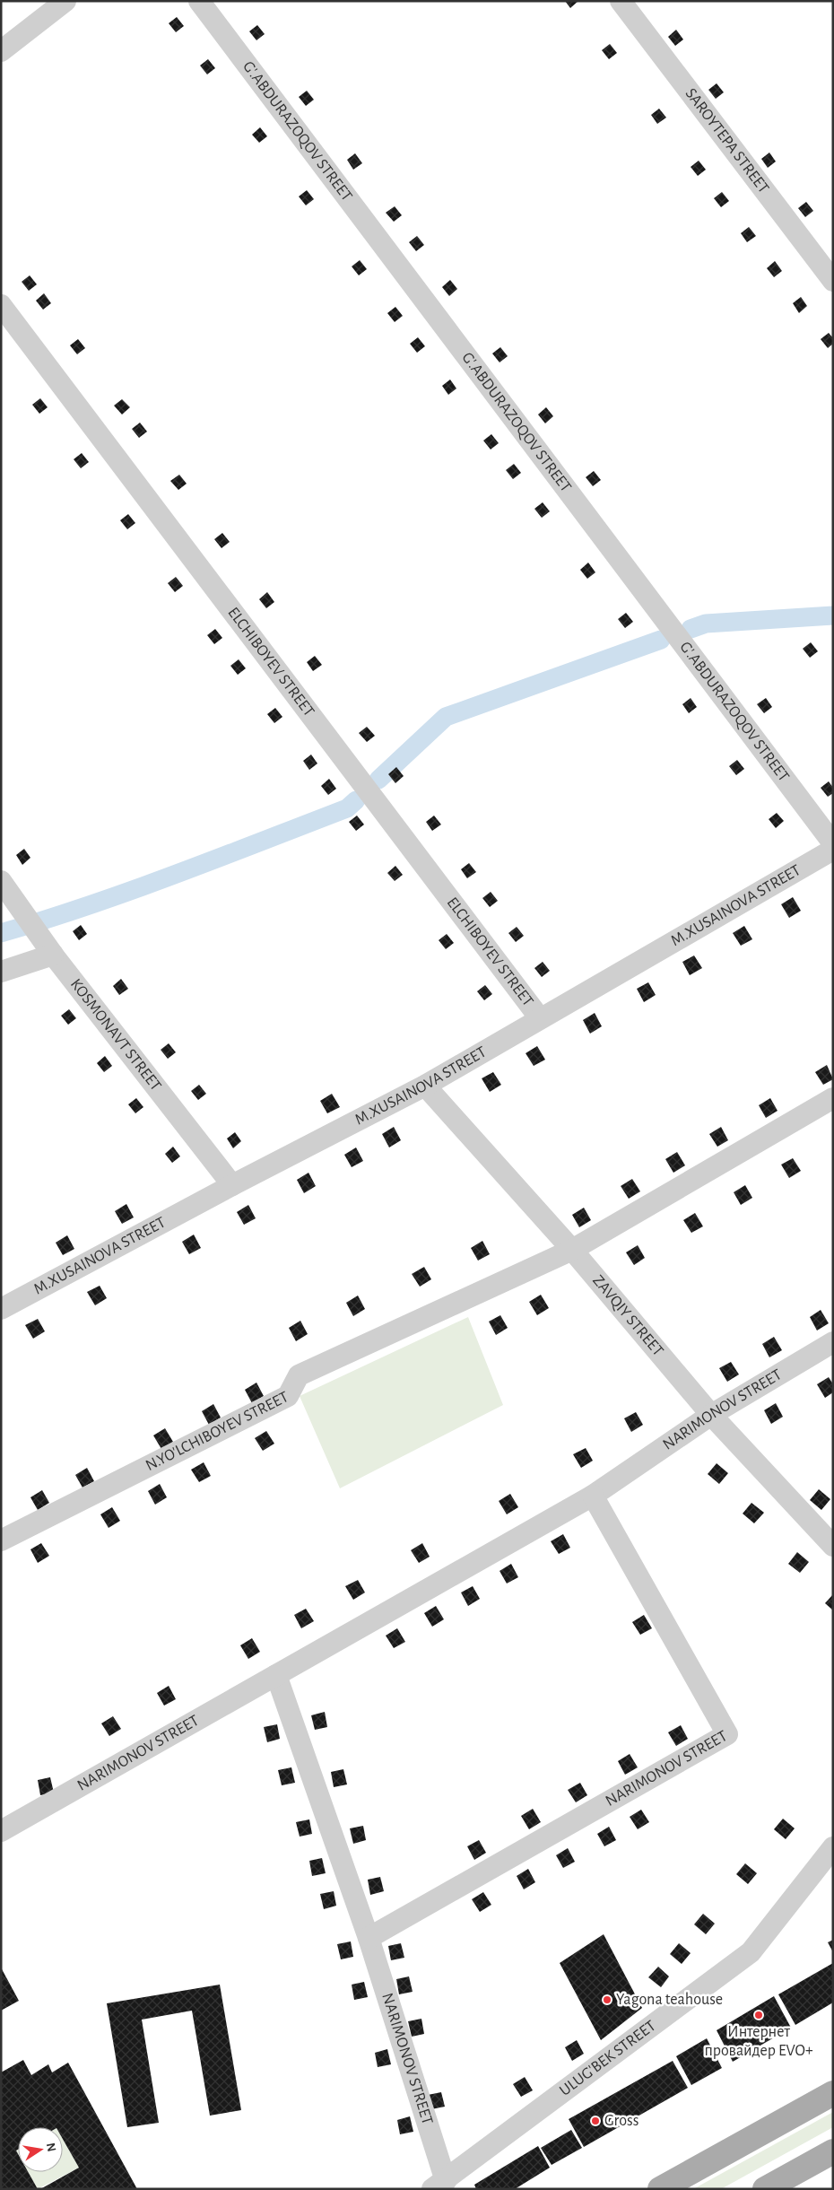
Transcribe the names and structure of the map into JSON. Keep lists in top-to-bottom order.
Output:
{
  "streets": {
    "street": [
      "G'.ABDURAZOQOV STREET",
      "SAROYTEPA STREET",
      "ELCHIBOYEV STREET",
      "M.XUSAINOVA STREET",
      "KOSMONAVT STREET",
      "ZAVQIY STREET",
      "NARIMONOV STREET",
      "N.YO'LCHIBOYEV STREET",
      "ULUG'BEK STREET"
    ]
  },
  "crossings": [
    ["ELCHIBOYEV STREET", "M.XUSAINOVA STREET"],
    ["M.XUSAINOVA STREET", "KOSMONAVT STREET"],
    ["M.XUSAINOVA STREET", "ZAVQIY STREET"],
    ["ZAVQIY STREET", "NARIMONOV STREET"],
    ["ZAVQIY STREET", "N.YO'LCHIBOYEV STREET"],
    ["NARIMONOV STREET", "ULUG'BEK STREET"]
  ],
  "places": ["Yagona teahouse", "Интернет провайдер EVO+", "Gross"],
  "north": "right"
}
